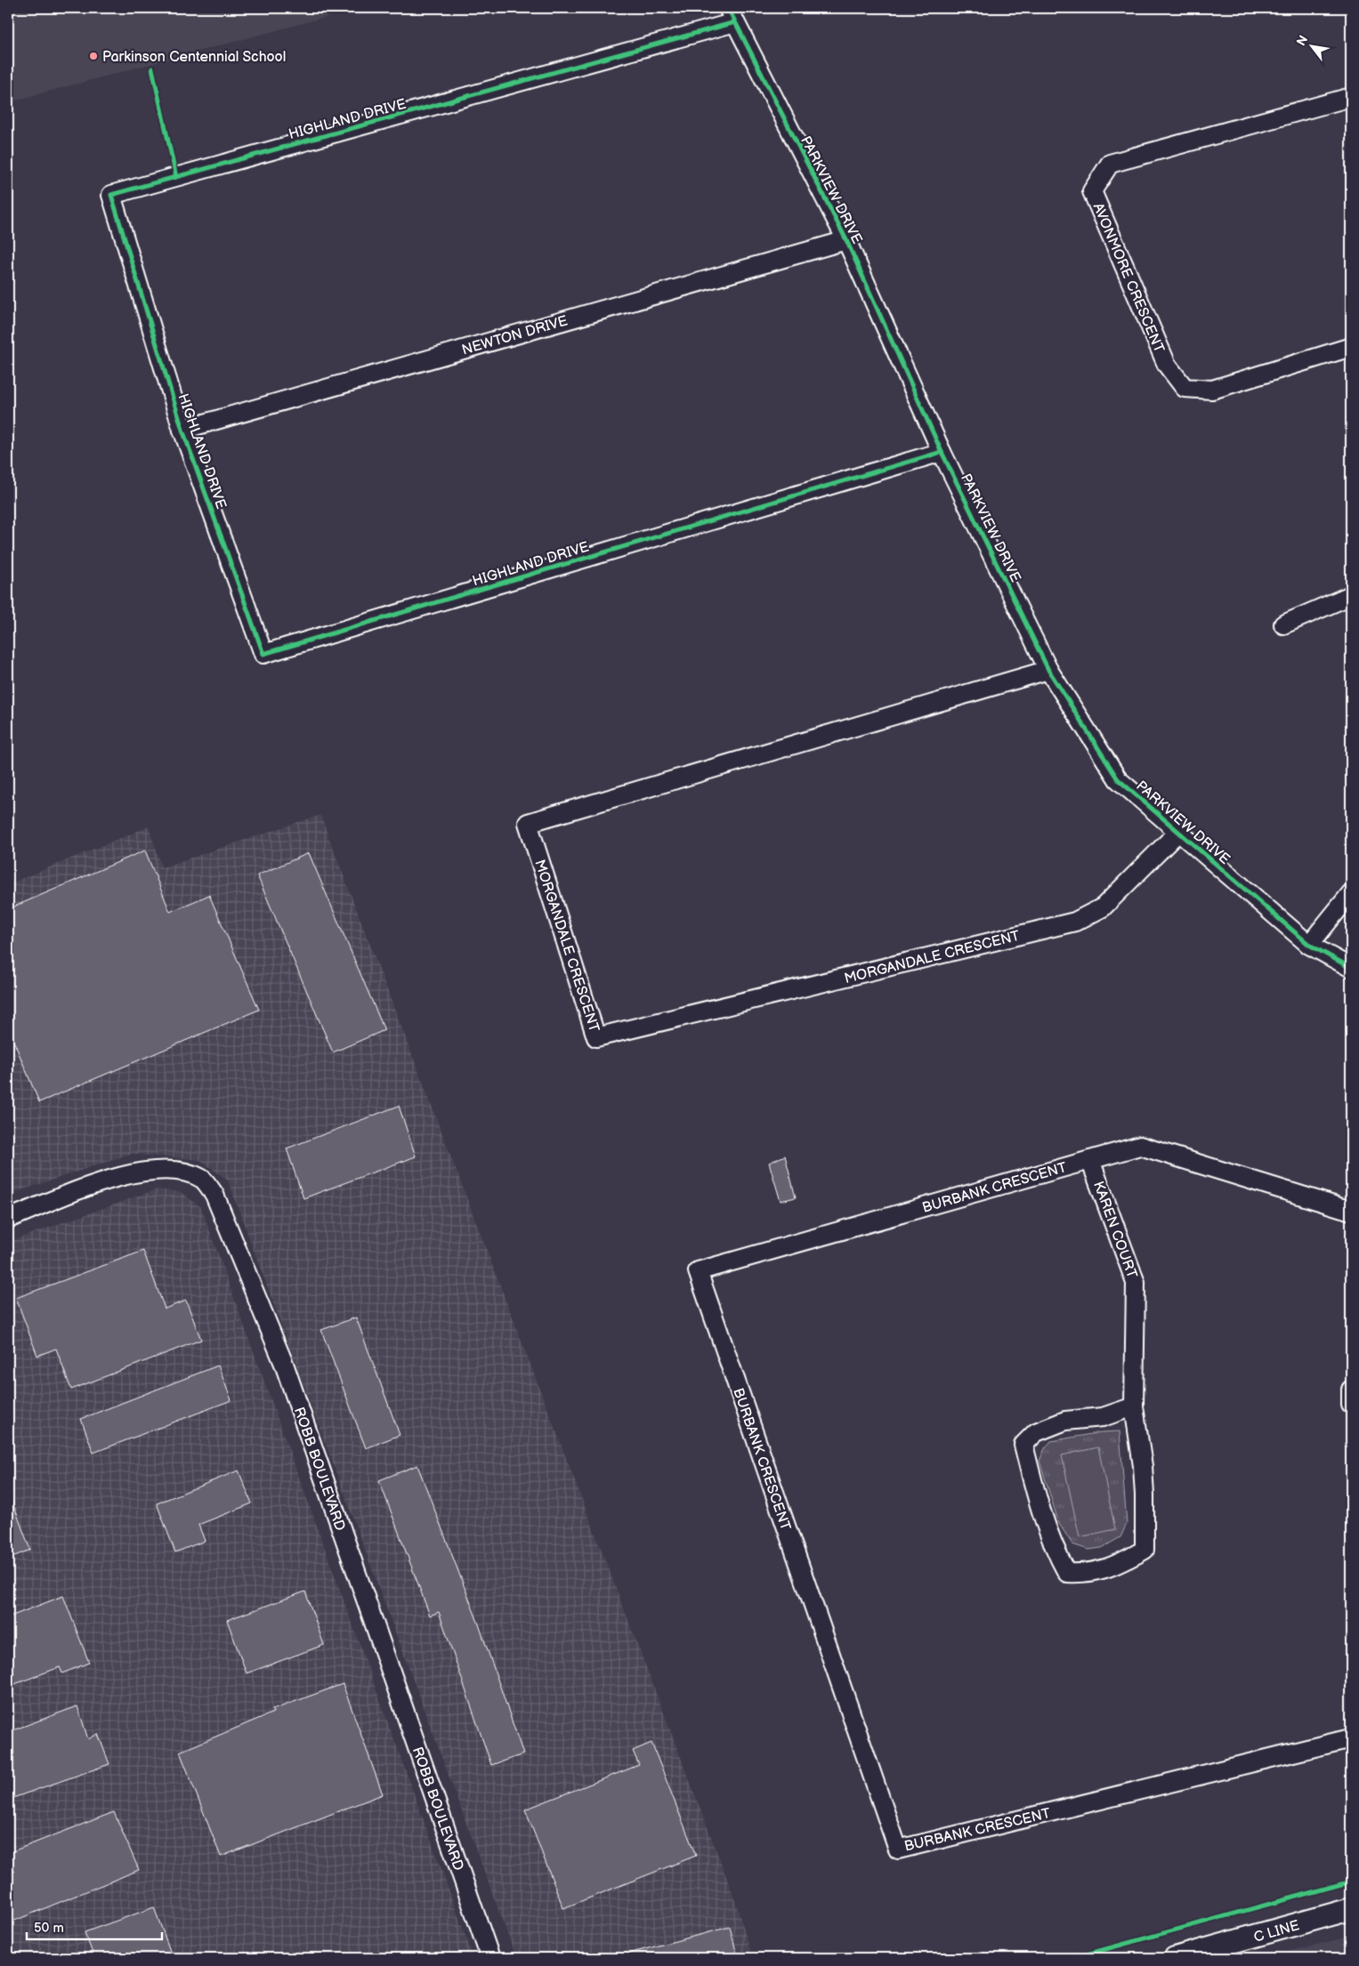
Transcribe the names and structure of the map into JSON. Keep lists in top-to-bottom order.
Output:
{
  "streets": {
    "street": [
      "HIGHLAND DRIVE",
      "PARKVIEW DRIVE",
      "AVONMORE CRESCENT",
      "NEWTON DRIVE",
      "MORGANDALE CRESCENT",
      "BURBANK CRESCENT",
      "KAREN COURT",
      "ROBB BOULEVARD",
      "C LINE"
    ]
  },
  "crossings": [
    ["HIGHLAND DRIVE", "PARKVIEW DRIVE"],
    ["HIGHLAND DRIVE", "NEWTON DRIVE"],
    ["PARKVIEW DRIVE", "NEWTON DRIVE"],
    ["PARKVIEW DRIVE", "MORGANDALE CRESCENT"],
    ["BURBANK CRESCENT", "KAREN COURT"]
  ],
  "places": ["Parkinson Centennial School"],
  "scale_bar": "50 m",
  "north": "top left"
}
